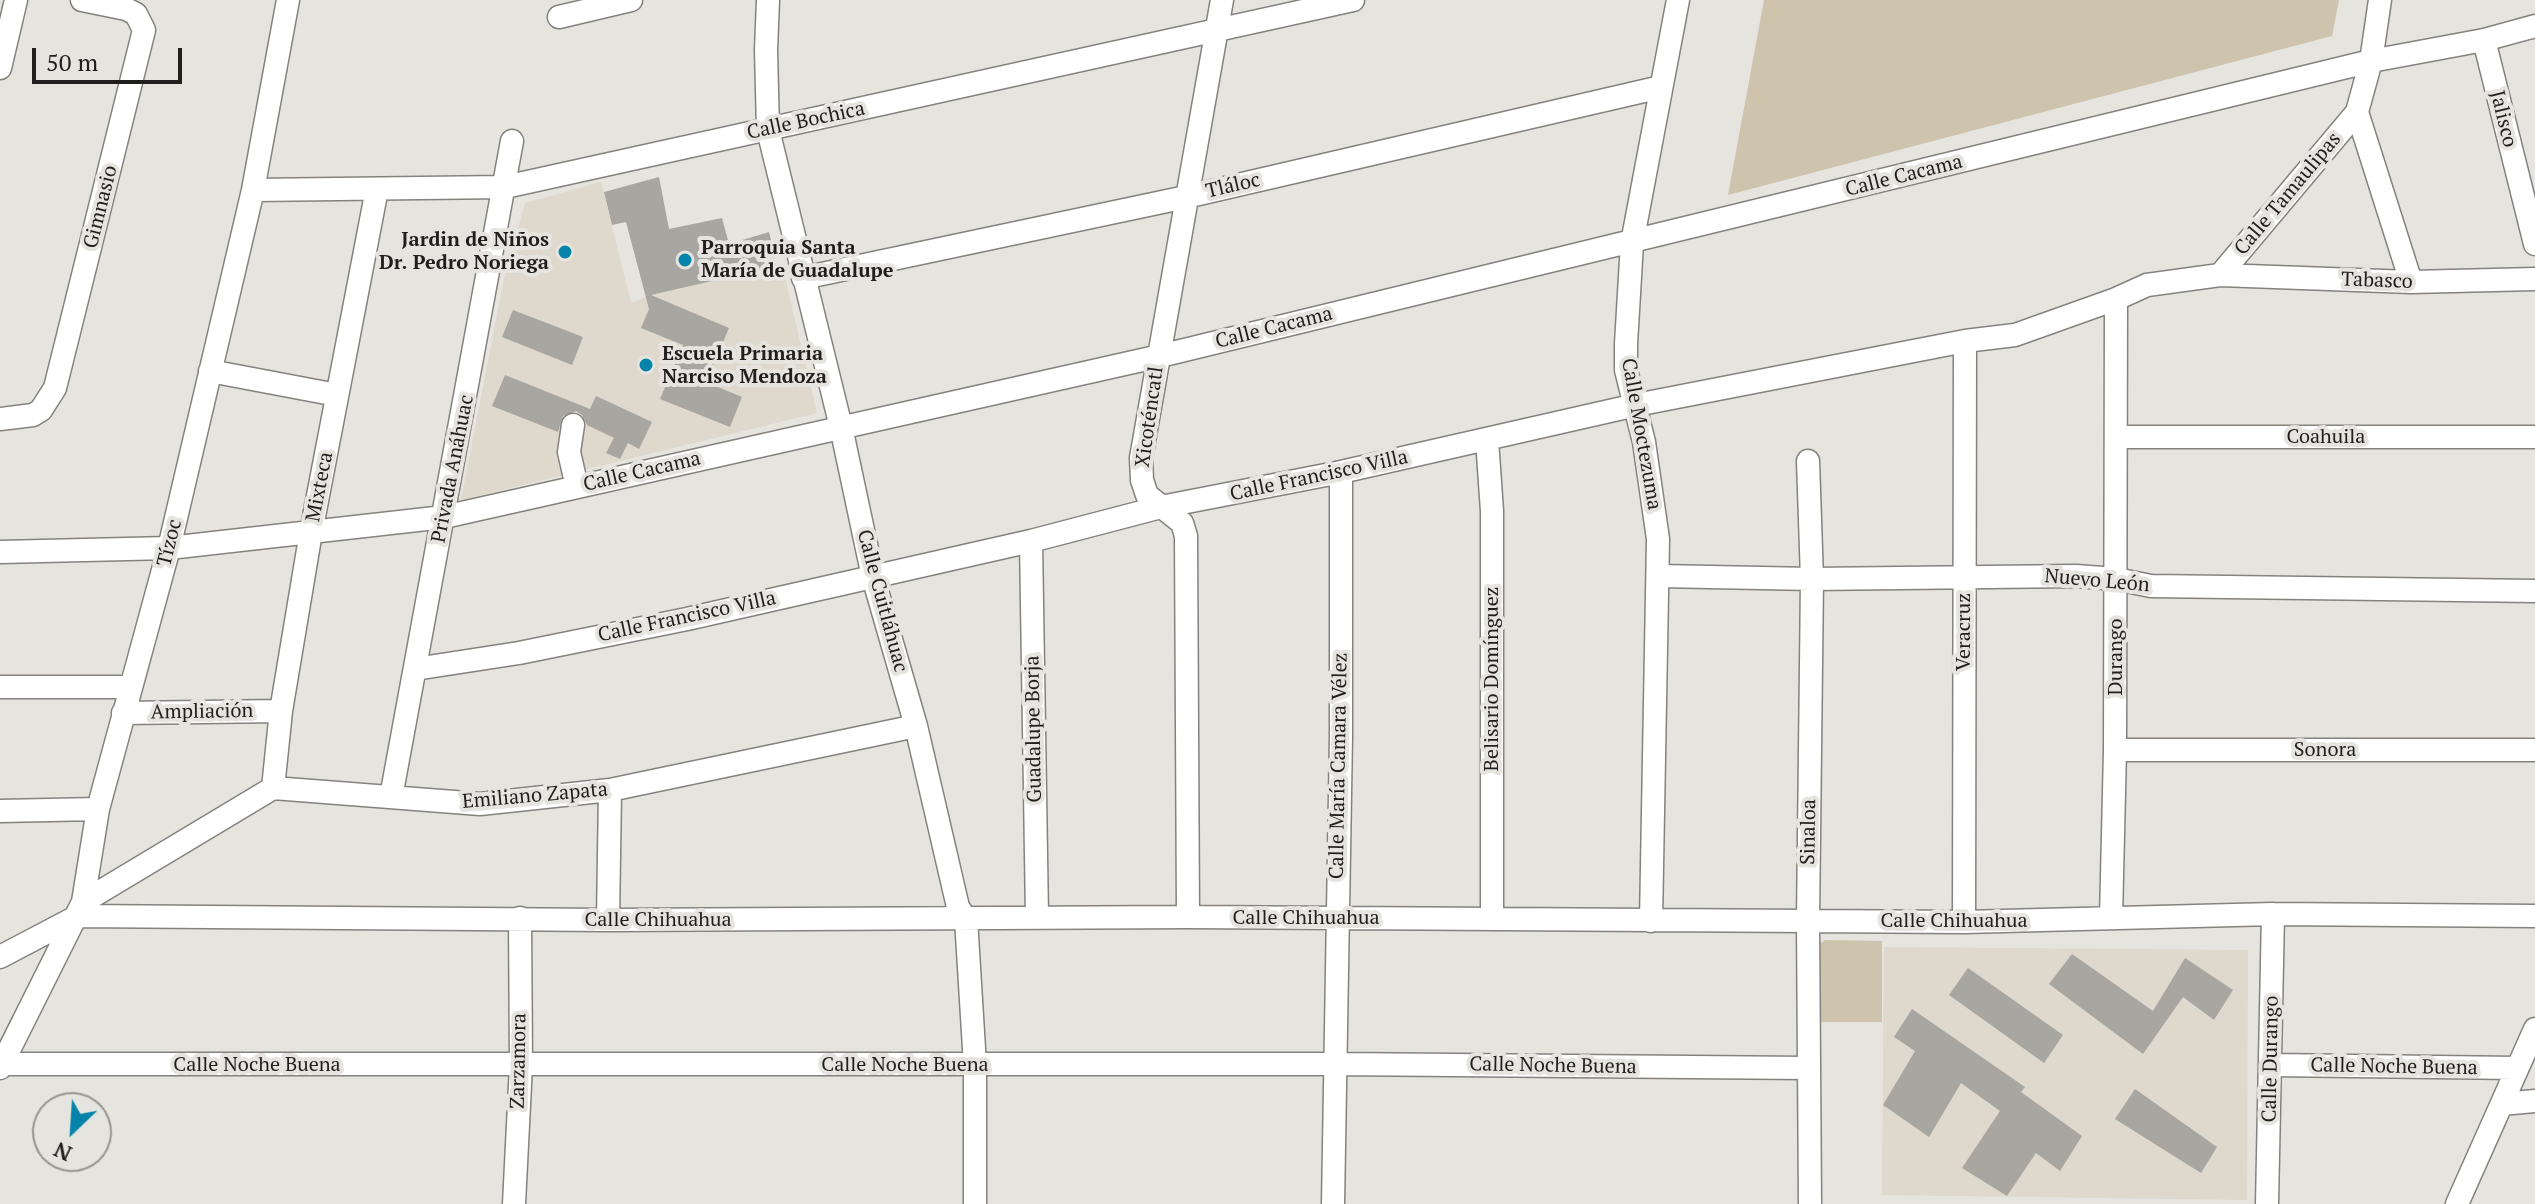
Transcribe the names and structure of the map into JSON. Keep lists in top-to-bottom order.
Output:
{
  "streets": {
    "street": [
      "Jalisco",
      "Calle Bochica",
      "Calle Cacama",
      "Tláloc",
      "Calle Tamaulipas",
      "Gimnasio",
      "Tabasco",
      "Xicoténcatl",
      "Calle Moctezuma",
      "Coahuila",
      "Privada Anáhuac",
      "Calle Francisco Villa",
      "Mixteca",
      "Tízoc",
      "Nuevo León",
      "Calle Cuitláhuac",
      "Veracruz",
      "Durango",
      "Belisario Domínguez",
      "Ampliación",
      "Guadalupe Borja",
      "Sonora",
      "Calle María Camara Vélez",
      "Emiliano Zapata",
      "Sinaloa",
      "Calle Chihuahua",
      "Calle Durango",
      "Zarzamora",
      "Calle Noche Buena"
    ]
  },
  "crossings": [
    ["Jalisco", "Calle Cacama"],
    ["Calle Bochica", "Xicoténcatl"],
    ["Calle Bochica", "Privada Anáhuac"],
    ["Calle Bochica", "Mixteca"],
    ["Calle Bochica", "Tízoc"],
    ["Calle Bochica", "Calle Cuitláhuac"],
    ["Calle Cacama", "Xicoténcatl"],
    ["Calle Cacama", "Calle Moctezuma"],
    ["Calle Cacama", "Privada Anáhuac"],
    ["Calle Cacama", "Mixteca"],
    ["Calle Cacama", "Tízoc"],
    ["Calle Cacama", "Calle Cuitláhuac"],
    ["Tláloc", "Xicoténcatl"],
    ["Tláloc", "Calle Moctezuma"],
    ["Tláloc", "Calle Cuitláhuac"],
    ["Calle Tamaulipas", "Tabasco"],
    ["Calle Tamaulipas", "Calle Francisco Villa"],
    ["Tabasco", "Calle Francisco Villa"],
    ["Xicoténcatl", "Calle Francisco Villa"],
    ["Xicoténcatl", "Calle Chihuahua"],
    ["Calle Moctezuma", "Calle Francisco Villa"],
    ["Calle Moctezuma", "Nuevo León"],
    ["Calle Moctezuma", "Calle Chihuahua"],
    ["Coahuila", "Durango"],
    ["Privada Anáhuac", "Calle Francisco Villa"],
    ["Privada Anáhuac", "Emiliano Zapata"],
    ["Calle Francisco Villa", "Calle Cuitláhuac"],
    ["Calle Francisco Villa", "Veracruz"],
    ["Calle Francisco Villa", "Durango"],
    ["Calle Francisco Villa", "Belisario Domínguez"],
    ["Calle Francisco Villa", "Guadalupe Borja"],
    ["Calle Francisco Villa", "Calle María Camara Vélez"],
    ["Mixteca", "Ampliación"],
    ["Mixteca", "Emiliano Zapata"],
    ["Tízoc", "Ampliación"],
    ["Tízoc", "Calle Chihuahua"],
    ["Tízoc", "Calle Noche Buena"],
    ["Nuevo León", "Veracruz"],
    ["Nuevo León", "Durango"],
    ["Nuevo León", "Sinaloa"],
    ["Calle Cuitláhuac", "Emiliano Zapata"],
    ["Calle Cuitláhuac", "Calle Chihuahua"],
    ["Calle Cuitláhuac", "Calle Noche Buena"],
    ["Veracruz", "Calle Chihuahua"],
    ["Durango", "Sonora"],
    ["Durango", "Calle Chihuahua"],
    ["Belisario Domínguez", "Calle Chihuahua"],
    ["Guadalupe Borja", "Calle Chihuahua"],
    ["Calle María Camara Vélez", "Calle Chihuahua"],
    ["Calle María Camara Vélez", "Calle Noche Buena"],
    ["Sinaloa", "Calle Chihuahua"],
    ["Sinaloa", "Calle Noche Buena"],
    ["Calle Chihuahua", "Calle Durango"],
    ["Calle Chihuahua", "Zarzamora"],
    ["Calle Durango", "Calle Noche Buena"],
    ["Zarzamora", "Calle Noche Buena"]
  ],
  "places": ["Jardin de Niños Dr. Pedro Noriega", "Parroquia Santa María de Guadalupe", "Escuela Primaria Narciso Mendoza"],
  "scale_bar": "50 m",
  "north": "bottom left"
}
